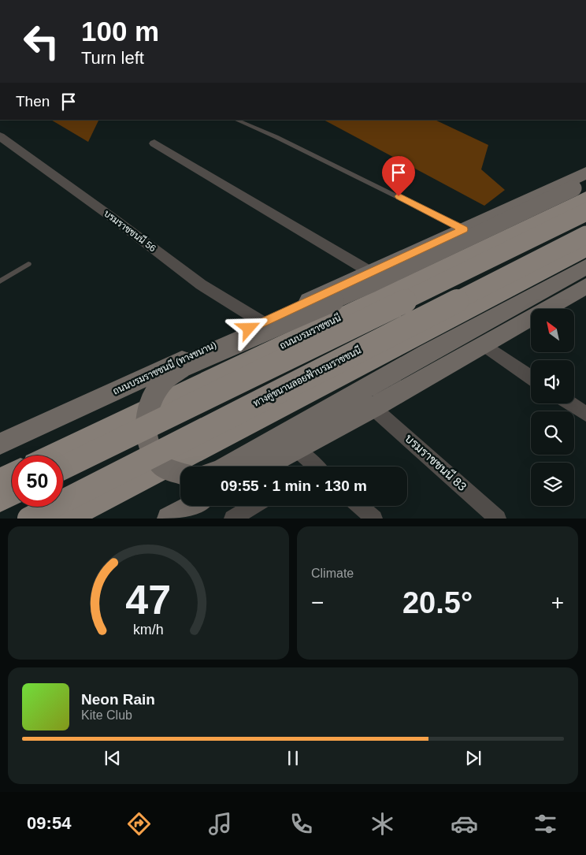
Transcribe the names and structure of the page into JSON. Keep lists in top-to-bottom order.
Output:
{
  "streets": {
    "main road": ["ถนนบรมราชชนนี", "ถนนบรมราชชนนี (ทางขนาน)", "ทางคู่ขนานลอยฟ้าบรมราชชนนี"],
    "street": ["บรมราชชนนี 56", "บรมราชชนนี 83"]
  },
  "crossings": [
    ["บรมราชชนนี 56", "ถนนบรมราชชนนี (ทางขนาน)"]
  ],
  "north": "top left",
  "page": {
    "turn": ["100 m", "Turn left"],
    "then": "Then",
    "limit": "50",
    "trip": "09:55 · 1 min · 130 m",
    "tile": "Climate",
    "heat": ["−", "20.5°", "+"],
    "song": ["Neon Rain", "Kite Club"],
    "tabs": "09:54",
    "gauge": ["47", "km/h"]
  }
}
